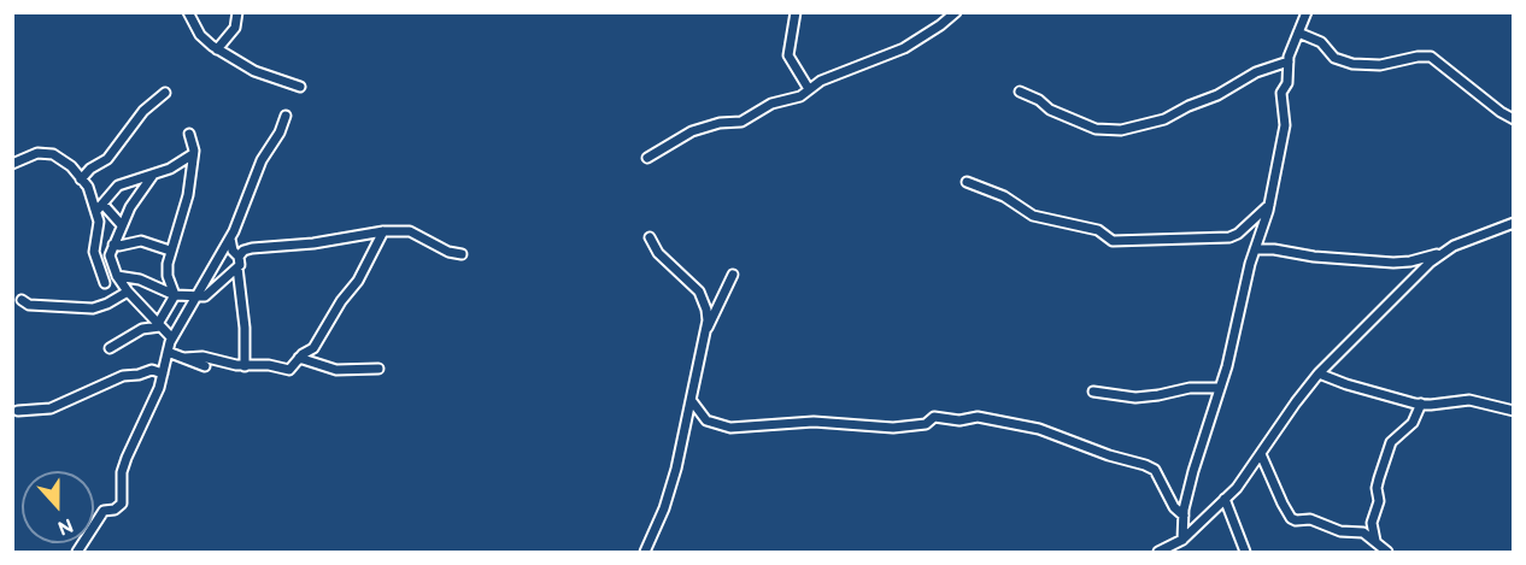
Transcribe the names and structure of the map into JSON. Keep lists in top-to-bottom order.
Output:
{
  "north": "bottom"
}
